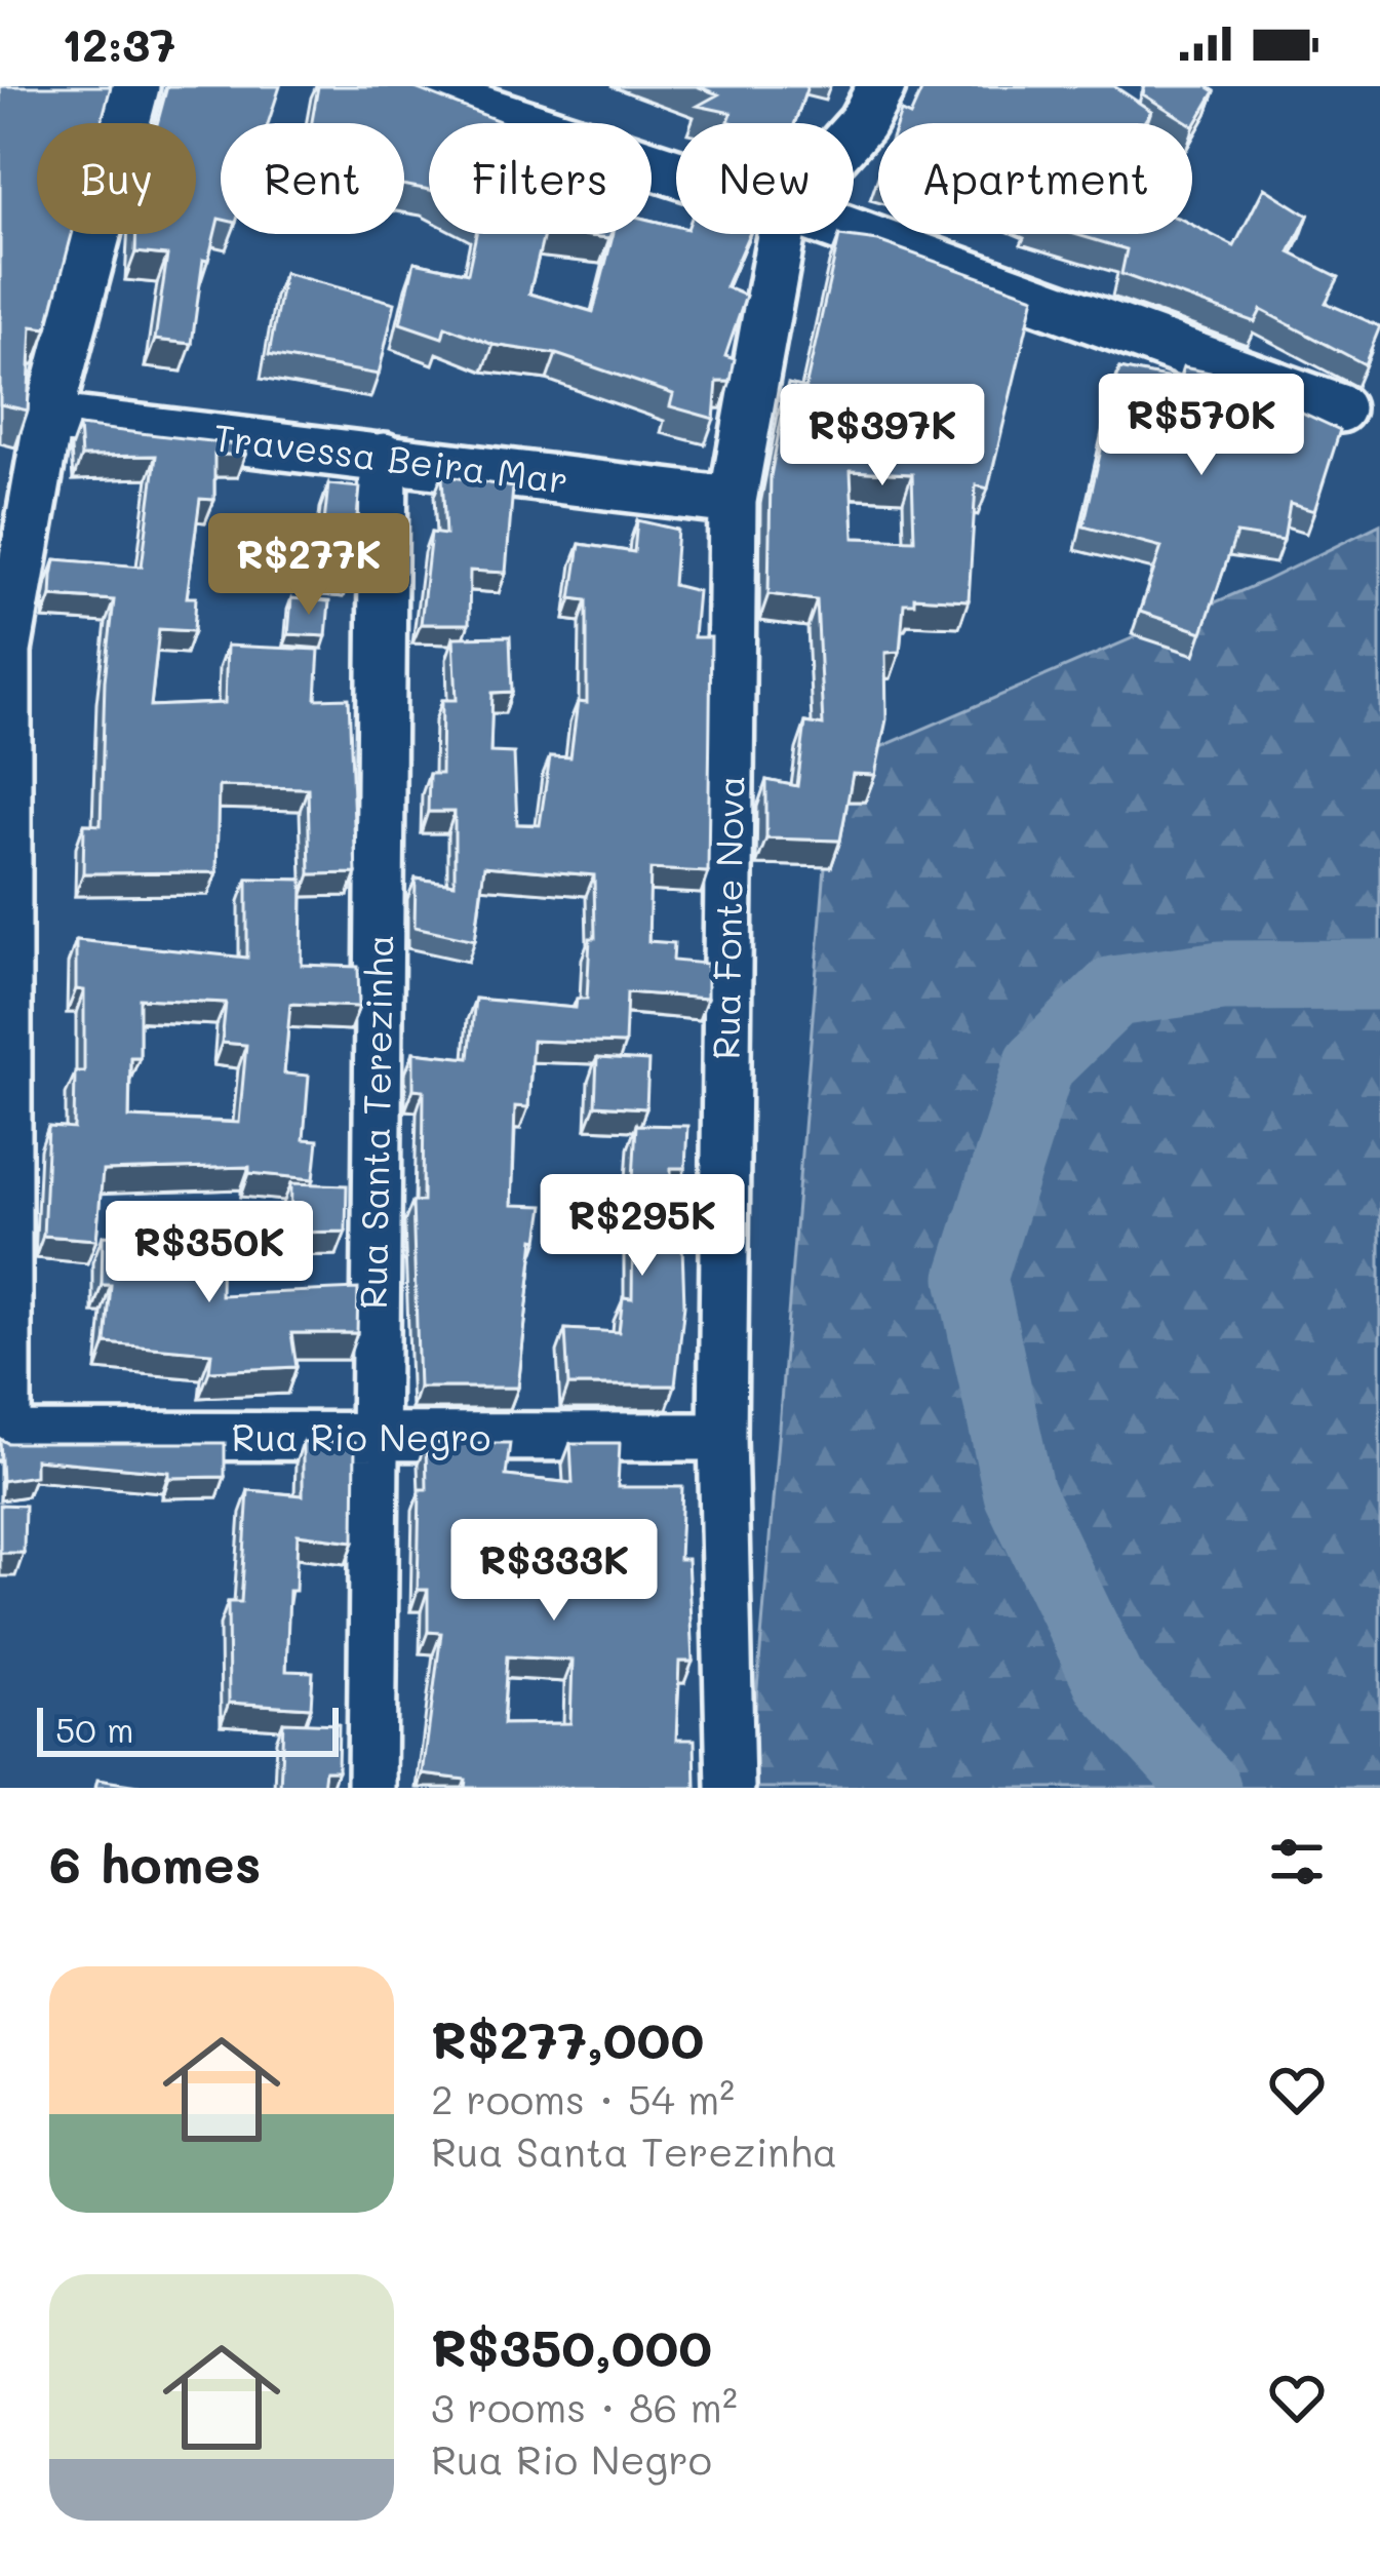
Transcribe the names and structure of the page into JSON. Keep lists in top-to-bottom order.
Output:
{
  "streets": {
    "street": [
      "Travessa Beira Mar",
      "Rua Fonte Nova",
      "Rua Santa Terezinha",
      "Rua Rio Negro"
    ]
  },
  "crossings": [
    ["Travessa Beira Mar", "Rua Fonte Nova"],
    ["Travessa Beira Mar", "Rua Santa Terezinha"],
    ["Rua Fonte Nova", "Rua Rio Negro"],
    ["Rua Santa Terezinha", "Rua Rio Negro"]
  ],
  "scale_bar": "50 m",
  "page": {
    "status": "12:37",
    "chip": [
      "Buy",
      "Rent",
      "Filters",
      "New",
      "Apartment"
    ],
    "price": [
      "R$570K",
      "R$397K",
      "R$277K",
      "R$295K",
      "R$350K",
      "R$333K"
    ],
    "scale": "50 m",
    "heading": "6 homes",
    "list": [
      {
        "name": "R$277,000",
        "note": "2 rooms · 54 m² · Rua Santa Terezinha"
      },
      {
        "name": "R$350,000",
        "note": "3 rooms · 86 m² · Rua Rio Negro"
      }
    ]
  }
}
